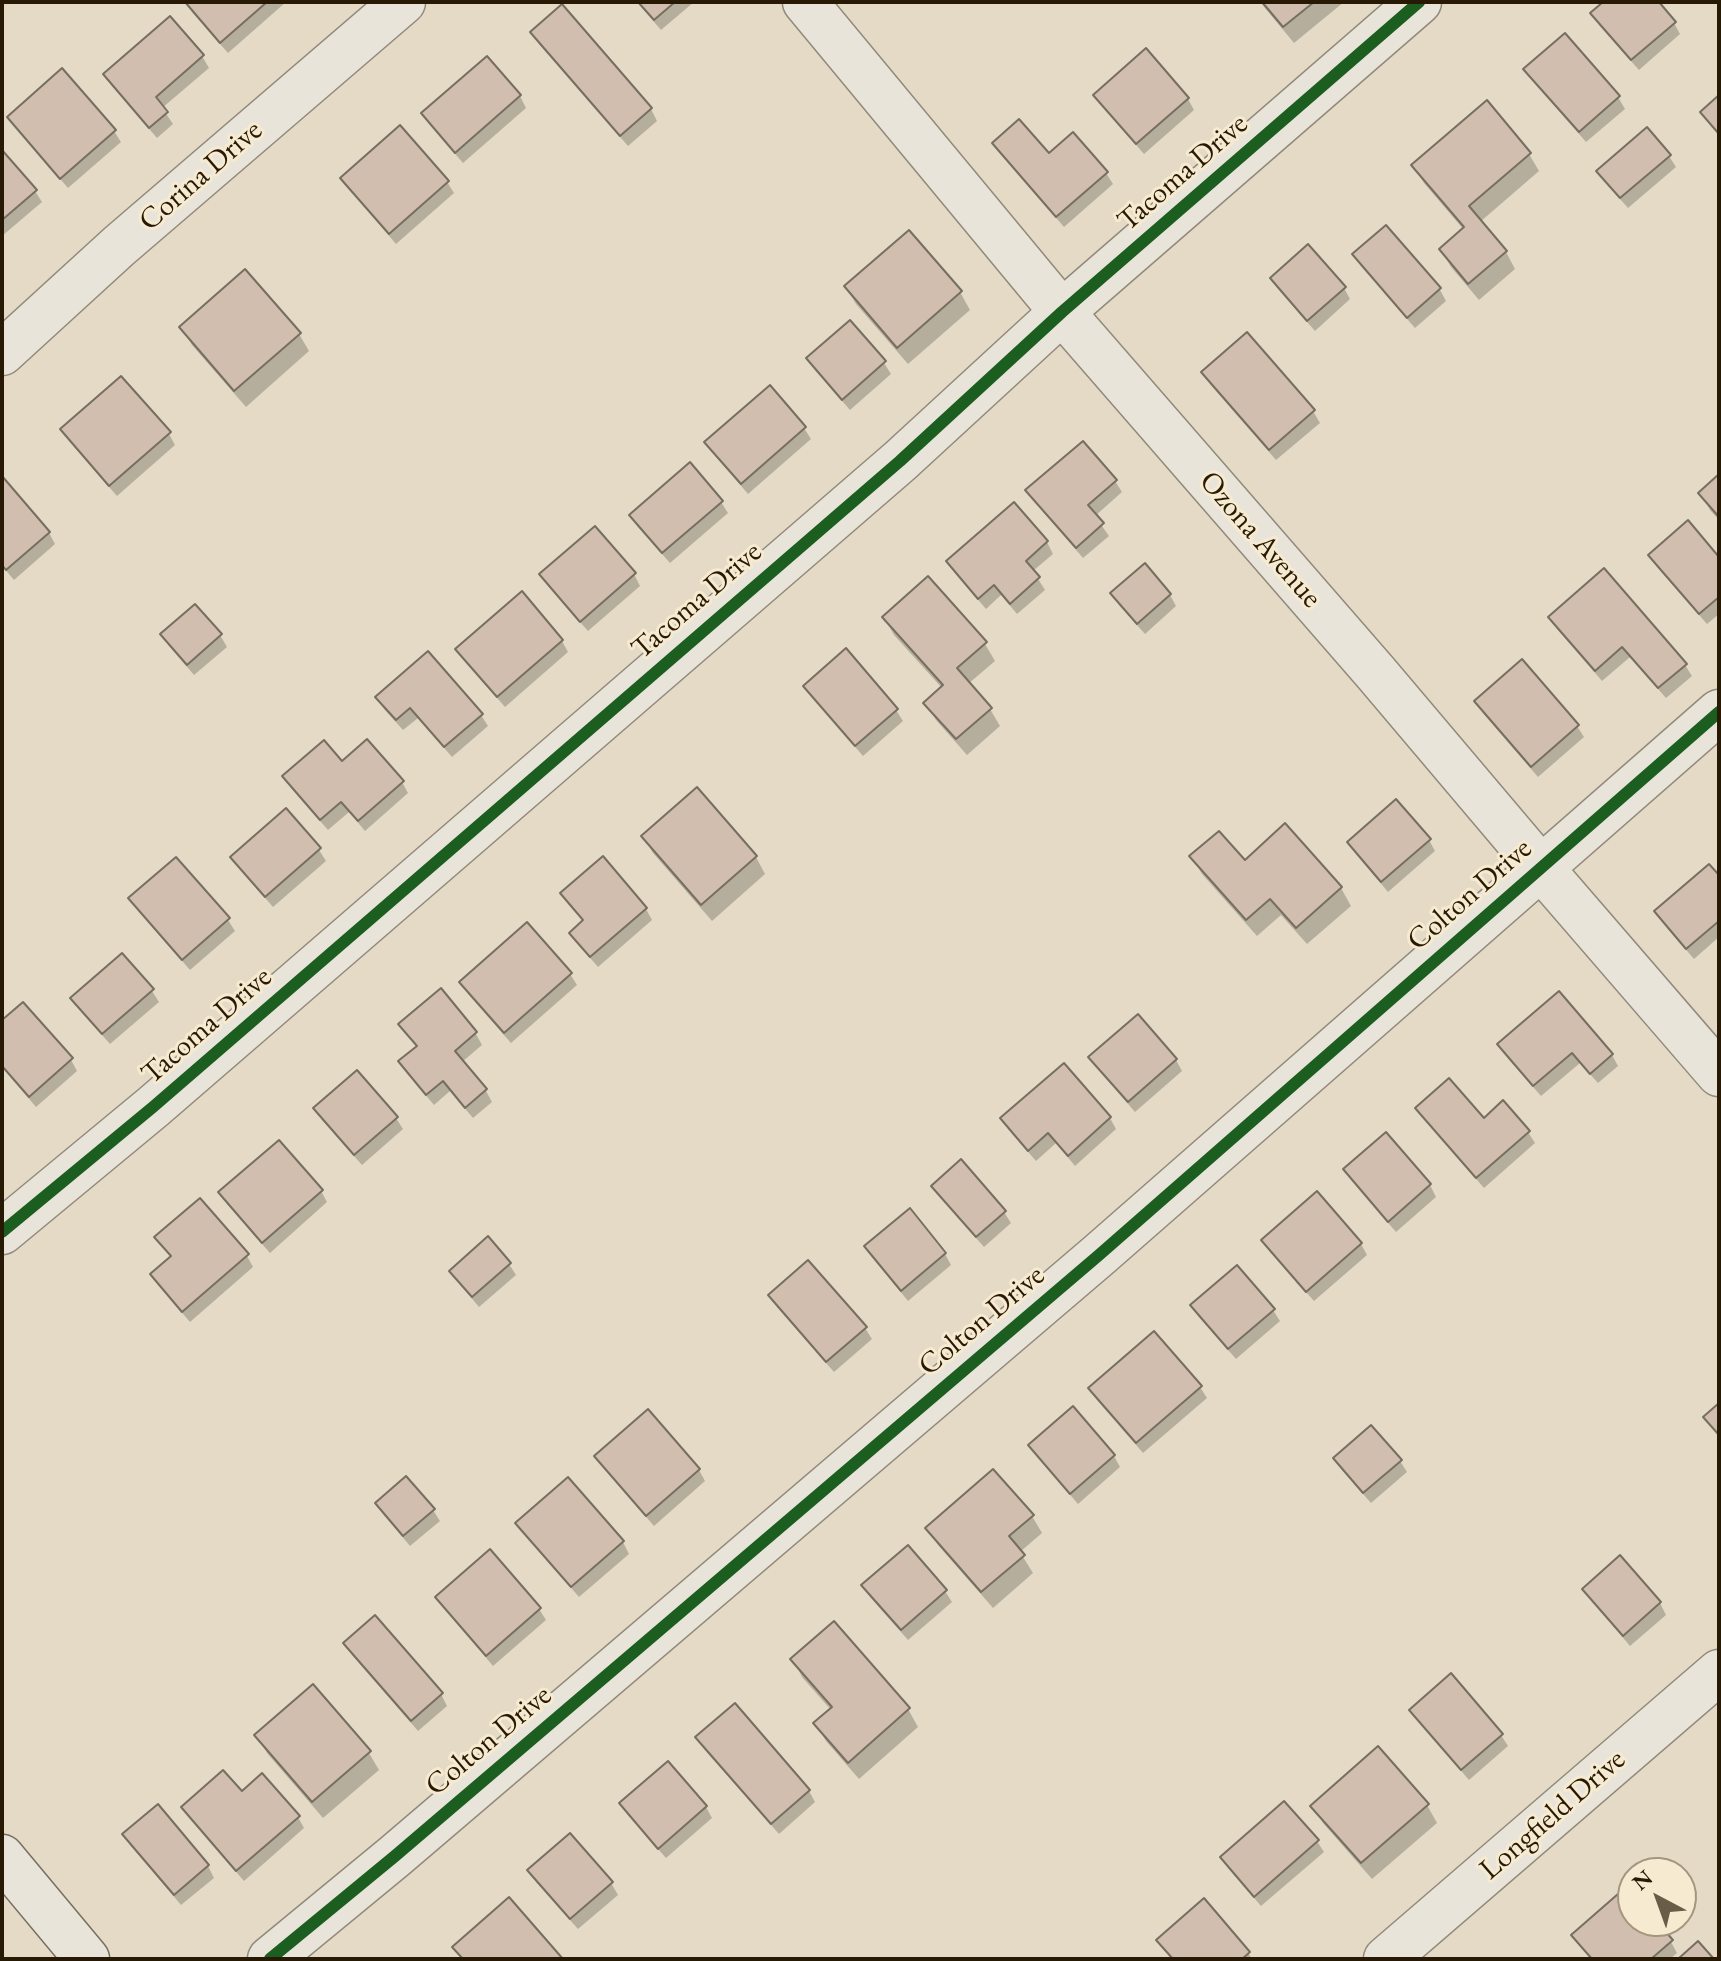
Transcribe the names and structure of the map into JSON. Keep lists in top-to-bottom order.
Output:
{
  "streets": {
    "street": [
      "Tacoma Drive",
      "Corina Drive",
      "Ozona Avenue",
      "Colton Drive",
      "Longfield Drive"
    ]
  },
  "crossings": [
    ["Tacoma Drive", "Ozona Avenue"],
    ["Ozona Avenue", "Colton Drive"]
  ],
  "north": "top left"
}
